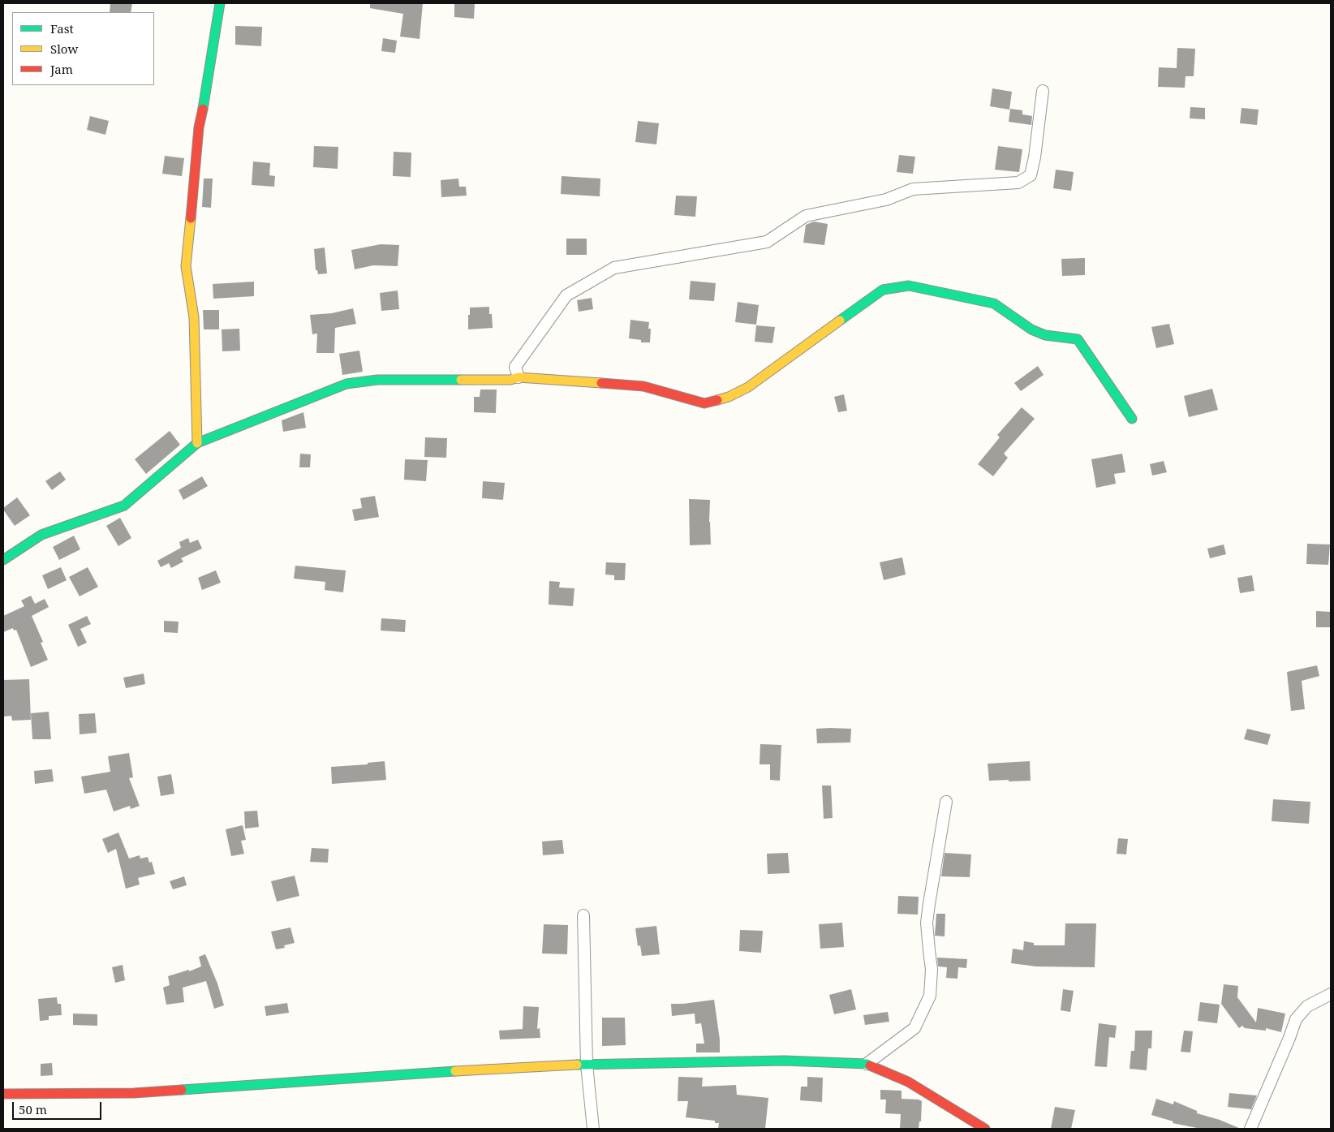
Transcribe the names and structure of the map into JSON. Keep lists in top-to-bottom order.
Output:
{
  "legend": ["Fast", "Slow", "Jam"],
  "scale_bar": "50 m"
}
